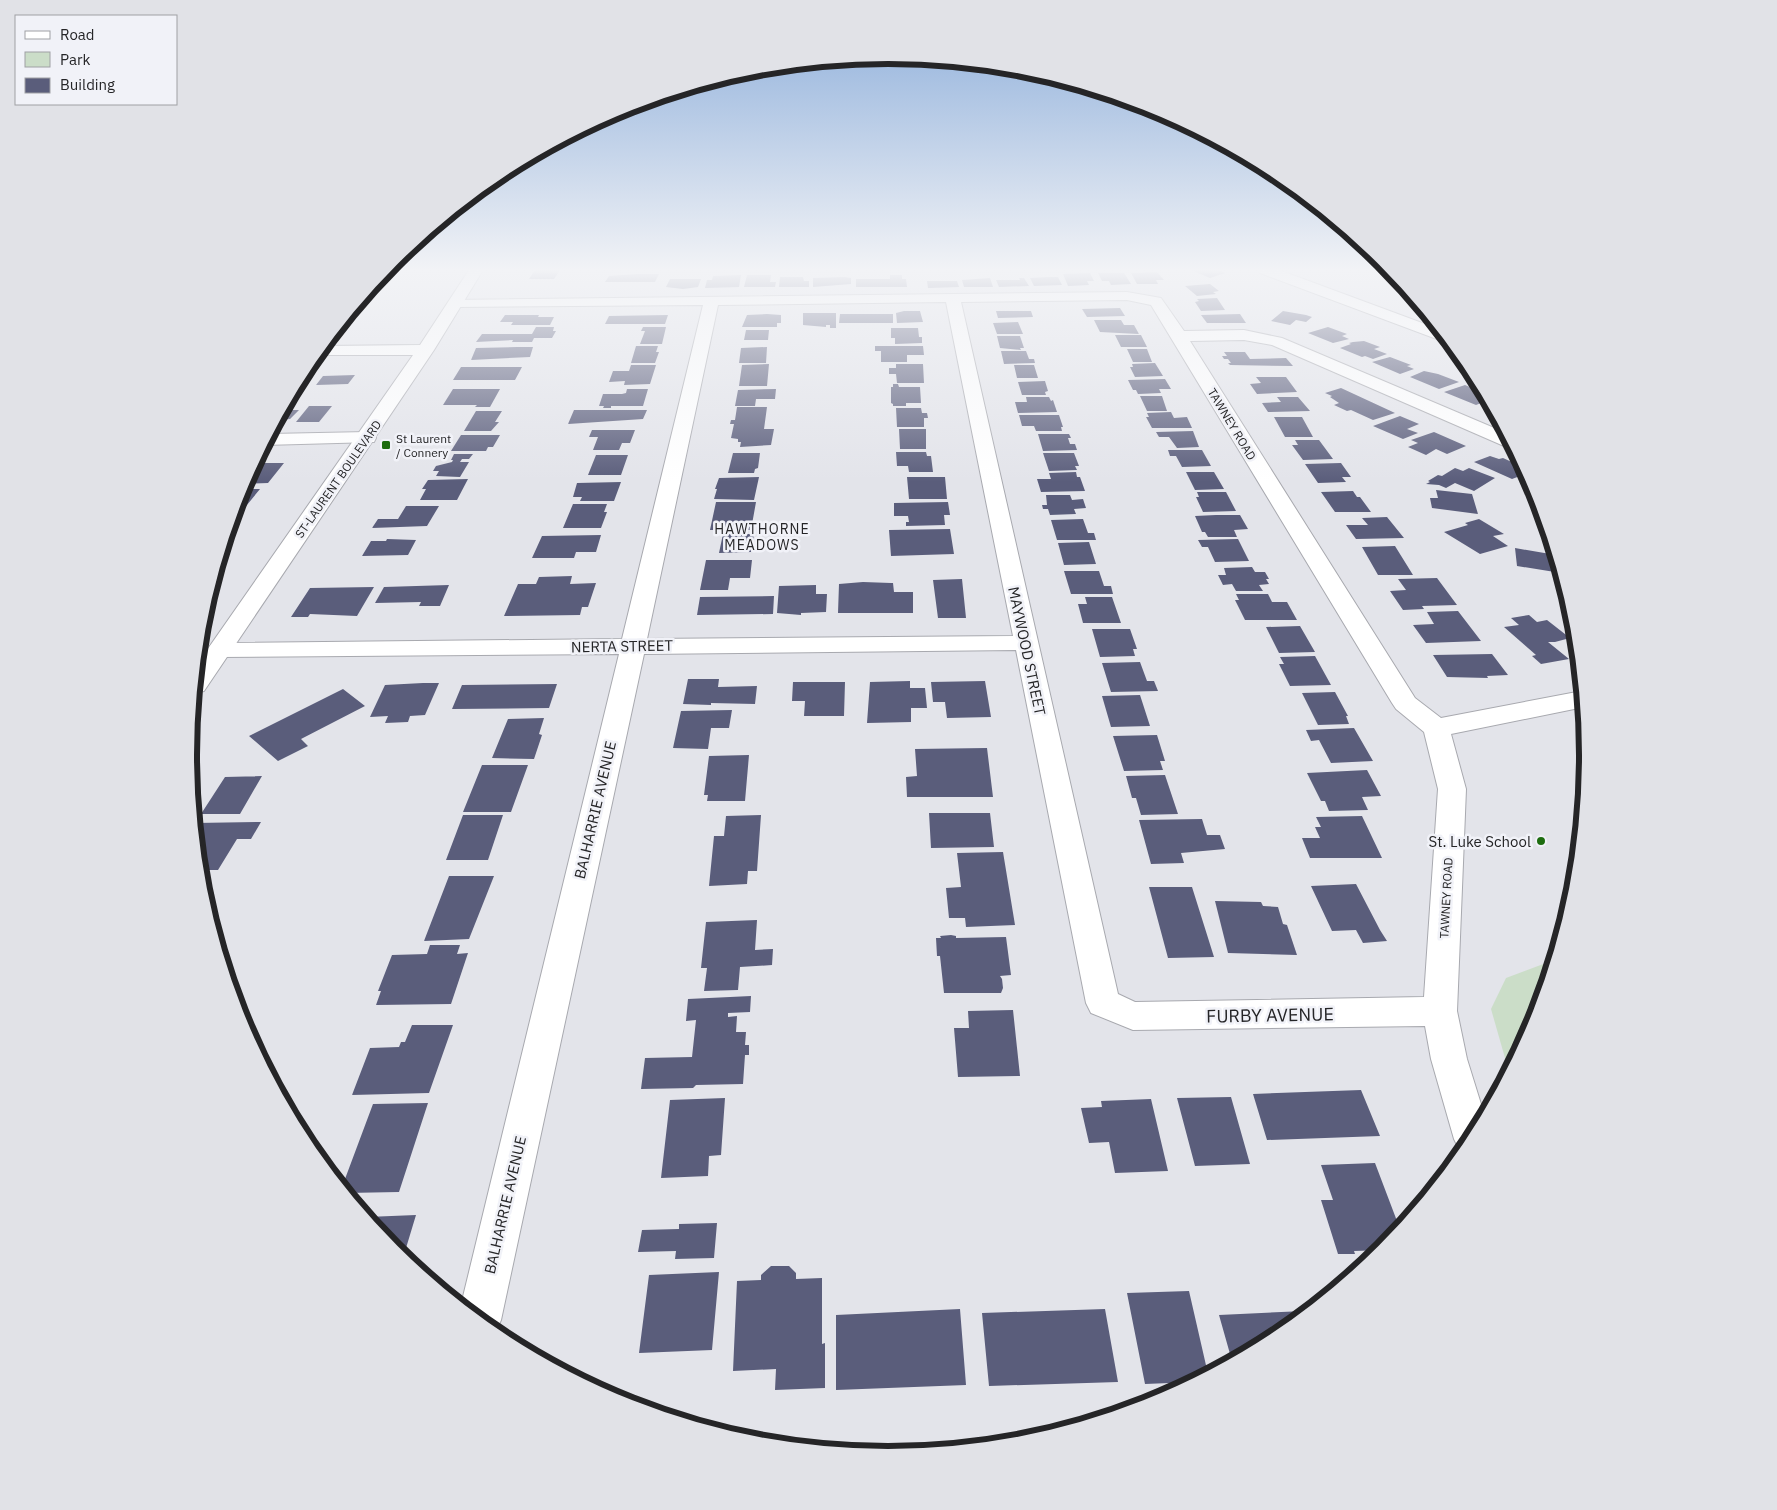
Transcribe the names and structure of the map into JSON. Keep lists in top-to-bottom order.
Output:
{
  "streets": {
    "street": [
      "TAWNEY ROAD",
      "ST-LAURENT BOULEVARD",
      "NERTA STREET",
      "MAYWOOD STREET",
      "BALHARRIE AVENUE",
      "FURBY AVENUE"
    ]
  },
  "crossings": [
    ["TAWNEY ROAD", "FURBY AVENUE"],
    ["ST-LAURENT BOULEVARD", "NERTA STREET"],
    ["NERTA STREET", "MAYWOOD STREET"],
    ["NERTA STREET", "BALHARRIE AVENUE"],
    ["MAYWOOD STREET", "FURBY AVENUE"]
  ],
  "districts": ["HAWTHORNE MEADOWS"],
  "places": {
    "transit": ["St Laurent / Connery"],
    "other": ["St. Luke School"]
  },
  "legend": ["Road", "Park", "Building"]
}
